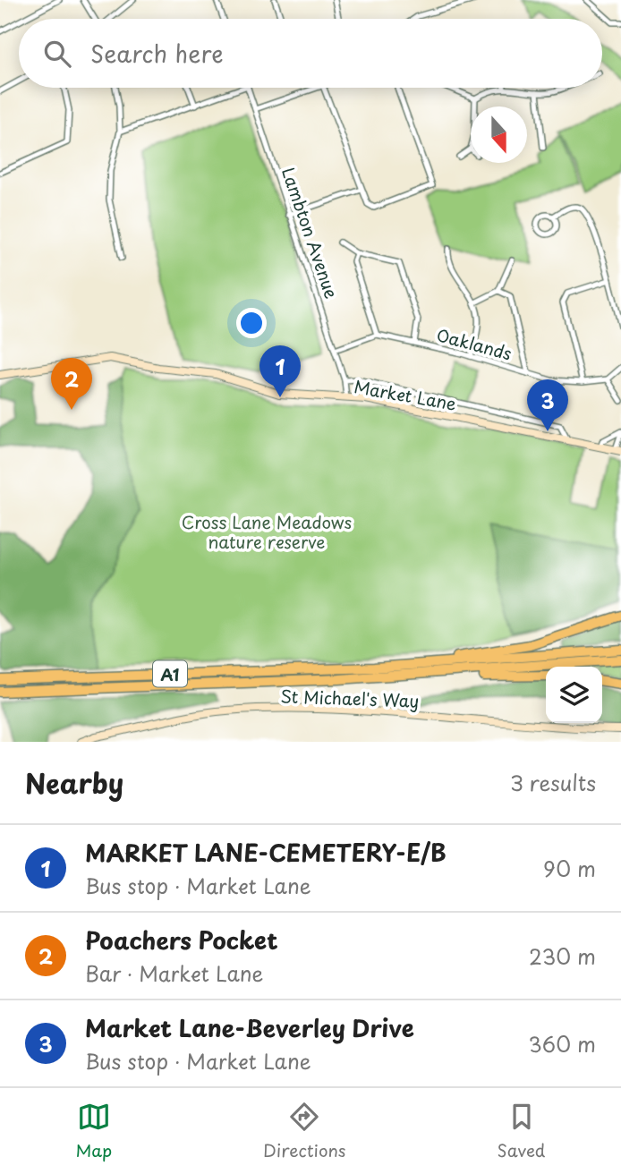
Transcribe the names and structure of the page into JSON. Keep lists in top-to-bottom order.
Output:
{
  "streets": {
    "highway": ["A1"],
    "street": [
      "Lambton Avenue",
      "Oaklands",
      "Market Lane",
      "St Michael's Way"
    ]
  },
  "crossings": [
    ["Lambton Avenue", "Market Lane"]
  ],
  "parks": ["Cross Lane Meadows nature reserve"],
  "north": "bottom",
  "page": {
    "search": "Search here",
    "pins": ["1", "2", "3"],
    "heading": ["Nearby", "3 results"],
    "list": [
      {
        "mark": "1",
        "name": "MARKET LANE-CEMETERY-E/B",
        "note": "Bus stop · Market Lane",
        "value": "90 m"
      },
      {
        "mark": "2",
        "name": "Poachers Pocket",
        "note": "Bar · Market Lane",
        "value": "230 m"
      },
      {
        "mark": "3",
        "name": "Market Lane-Beverley Drive",
        "note": "Bus stop · Market Lane",
        "value": "360 m"
      }
    ],
    "nav": ["Map", "Directions", "Saved"]
  }
}
